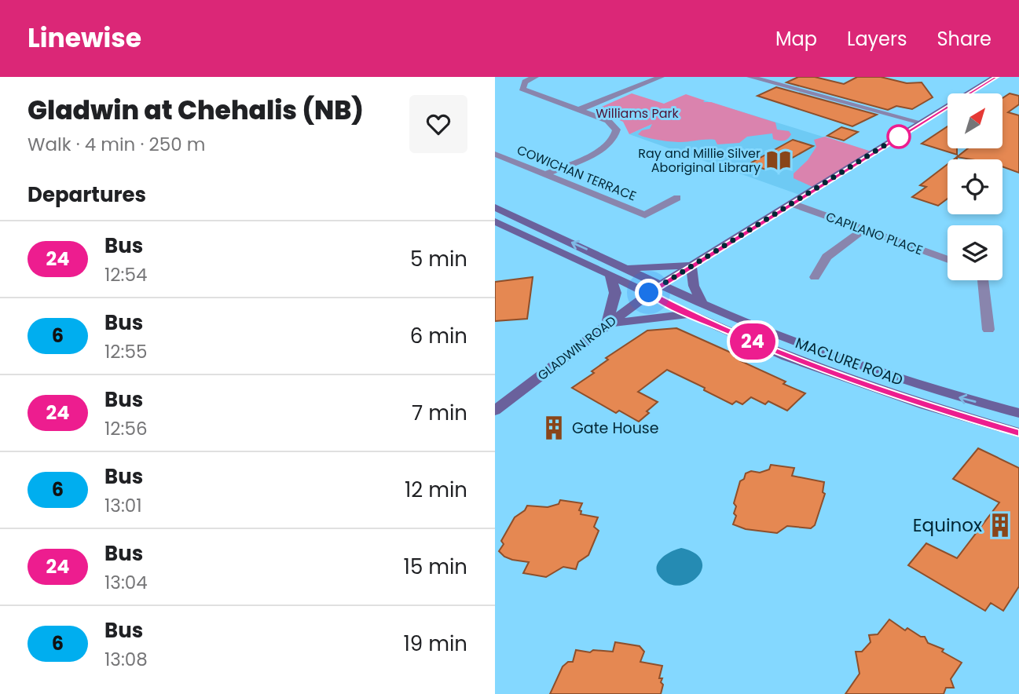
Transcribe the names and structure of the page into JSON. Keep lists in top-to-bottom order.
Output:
{
  "streets": {
    "main road": ["GLADWIN ROAD", "MACLURE ROAD"],
    "street": ["COWICHAN TERRACE", "CAPILANO PLACE"]
  },
  "crossings": [
    ["CAPILANO PLACE", "GLADWIN ROAD"],
    ["GLADWIN ROAD", "MACLURE ROAD"]
  ],
  "parks": ["Williams Park"],
  "places": {
    "library": ["Ray and Millie Silver Aboriginal Library"],
    "building": ["Gate House", "Equinox"]
  },
  "lines": ["bus line 24"],
  "north": "top right",
  "page": {
    "header": "Linewise",
    "nav": ["Map", "Layers", "Share"],
    "heading": [
      ["Gladwin at Chehalis (NB)", "Walk · 4 min · 250 m"],
      "Departures"
    ],
    "on_map": "24",
    "list": [
      {
        "mark": "24",
        "name": "Bus",
        "note": "12:54",
        "value": "5 min"
      },
      {
        "mark": "6",
        "name": "Bus",
        "note": "12:55",
        "value": "6 min"
      },
      {
        "mark": "24",
        "name": "Bus",
        "note": "12:56",
        "value": "7 min"
      },
      {
        "mark": "6",
        "name": "Bus",
        "note": "13:01",
        "value": "12 min"
      },
      {
        "mark": "24",
        "name": "Bus",
        "note": "13:04",
        "value": "15 min"
      },
      {
        "mark": "6",
        "name": "Bus",
        "note": "13:08",
        "value": "19 min"
      }
    ]
  }
}
